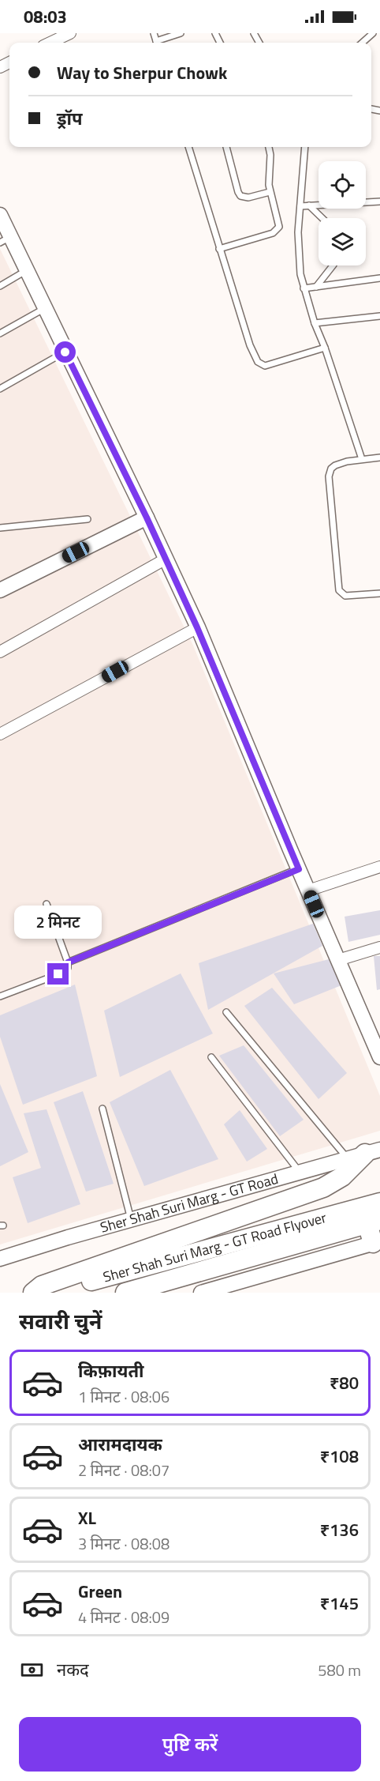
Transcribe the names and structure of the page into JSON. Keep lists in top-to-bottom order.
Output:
{
  "streets": {
    "highway": ["Sher Shah Suri Marg - GT Road Flyover"],
    "street": ["Sher Shah Suri Marg - GT Road"]
  },
  "page": {
    "status": "08:03",
    "banner": ["Way to Sherpur Chowk", "ड्रॉप"],
    "bubble": "2 मिनट",
    "heading": "सवारी चुनें",
    "list": [
      {
        "name": "किफ़ायती",
        "note": "1 मिनट · 08:06",
        "value": "₹80"
      },
      {
        "name": "आरामदायक",
        "note": "2 मिनट · 08:07",
        "value": "₹108"
      },
      {
        "name": "XL",
        "note": "3 मिनट · 08:08",
        "value": "₹136"
      },
      {
        "name": "Green",
        "note": "4 मिनट · 08:09",
        "value": "₹145"
      }
    ],
    "pay": ["नकद", "580 m"],
    "buttons": "पुष्टि करें"
  }
}
